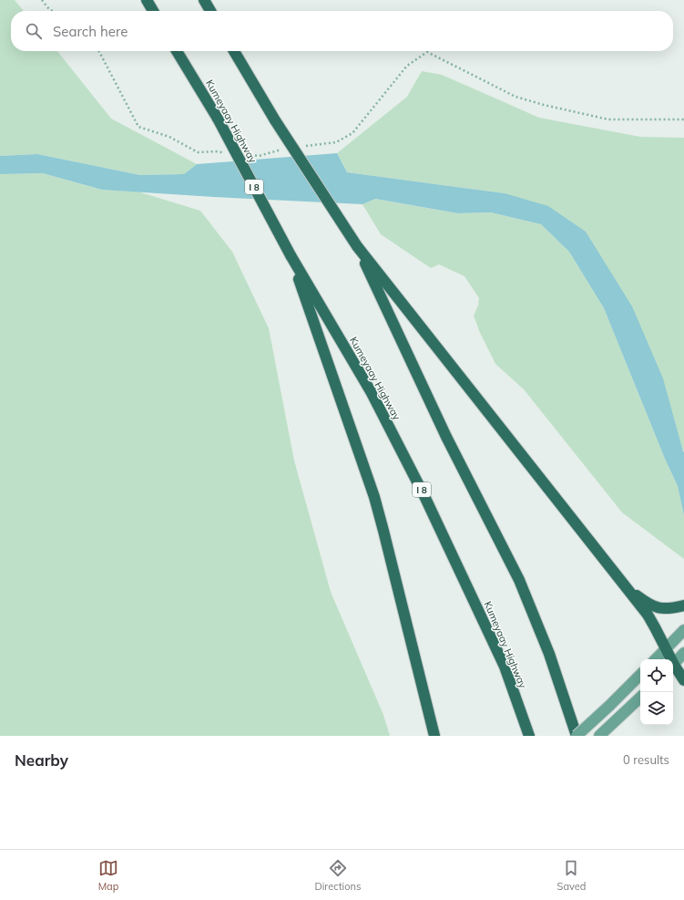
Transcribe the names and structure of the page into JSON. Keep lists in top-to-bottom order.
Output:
{
  "streets": {
    "highway": ["Kumeyaay Highway", "I 8"]
  },
  "page": {
    "search": "Search here",
    "heading": ["Nearby", "0 results"],
    "nav": ["Map", "Directions", "Saved"]
  }
}
